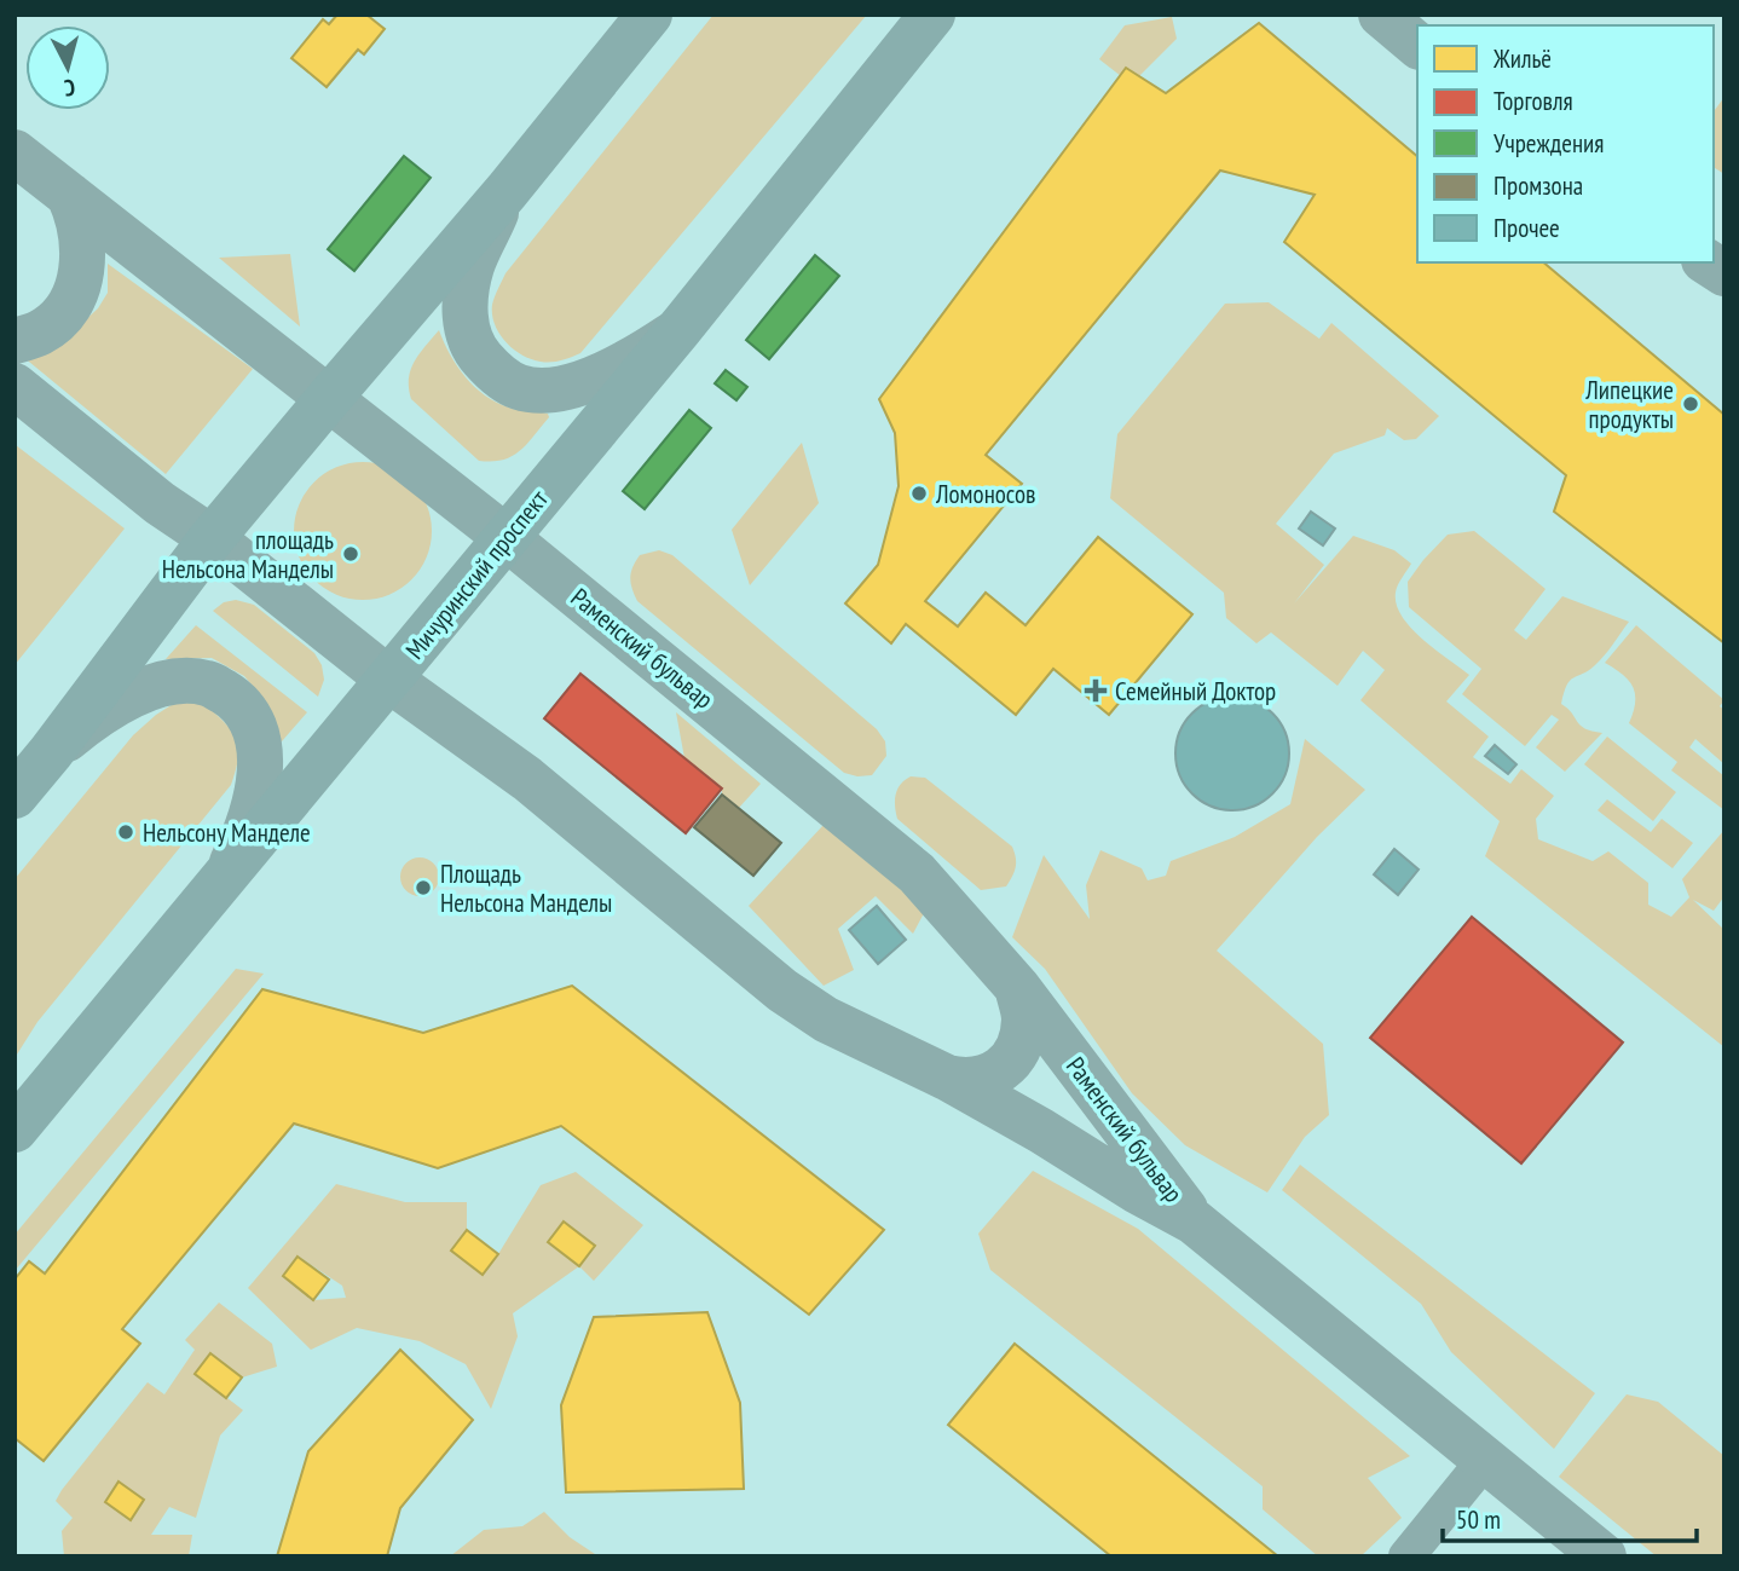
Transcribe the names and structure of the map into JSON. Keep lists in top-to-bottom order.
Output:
{
  "streets": {
    "main road": ["Мичуринский проспект"],
    "street": ["Раменский бульвар"]
  },
  "crossings": [
    ["Мичуринский проспект", "Раменский бульвар"]
  ],
  "places": {
    "other": [
      "Липецкие продукты",
      "Ломоносов",
      "площадь Нельсона Манделы",
      "Нельсону Манделе",
      "Площадь Нельсона Манделы"
    ],
    "health": ["Семейный Доктор"]
  },
  "legend": [
    "Жильё",
    "Торговля",
    "Учреждения",
    "Промзона",
    "Прочее"
  ],
  "scale_bar": "50 m",
  "north": "bottom"
}
